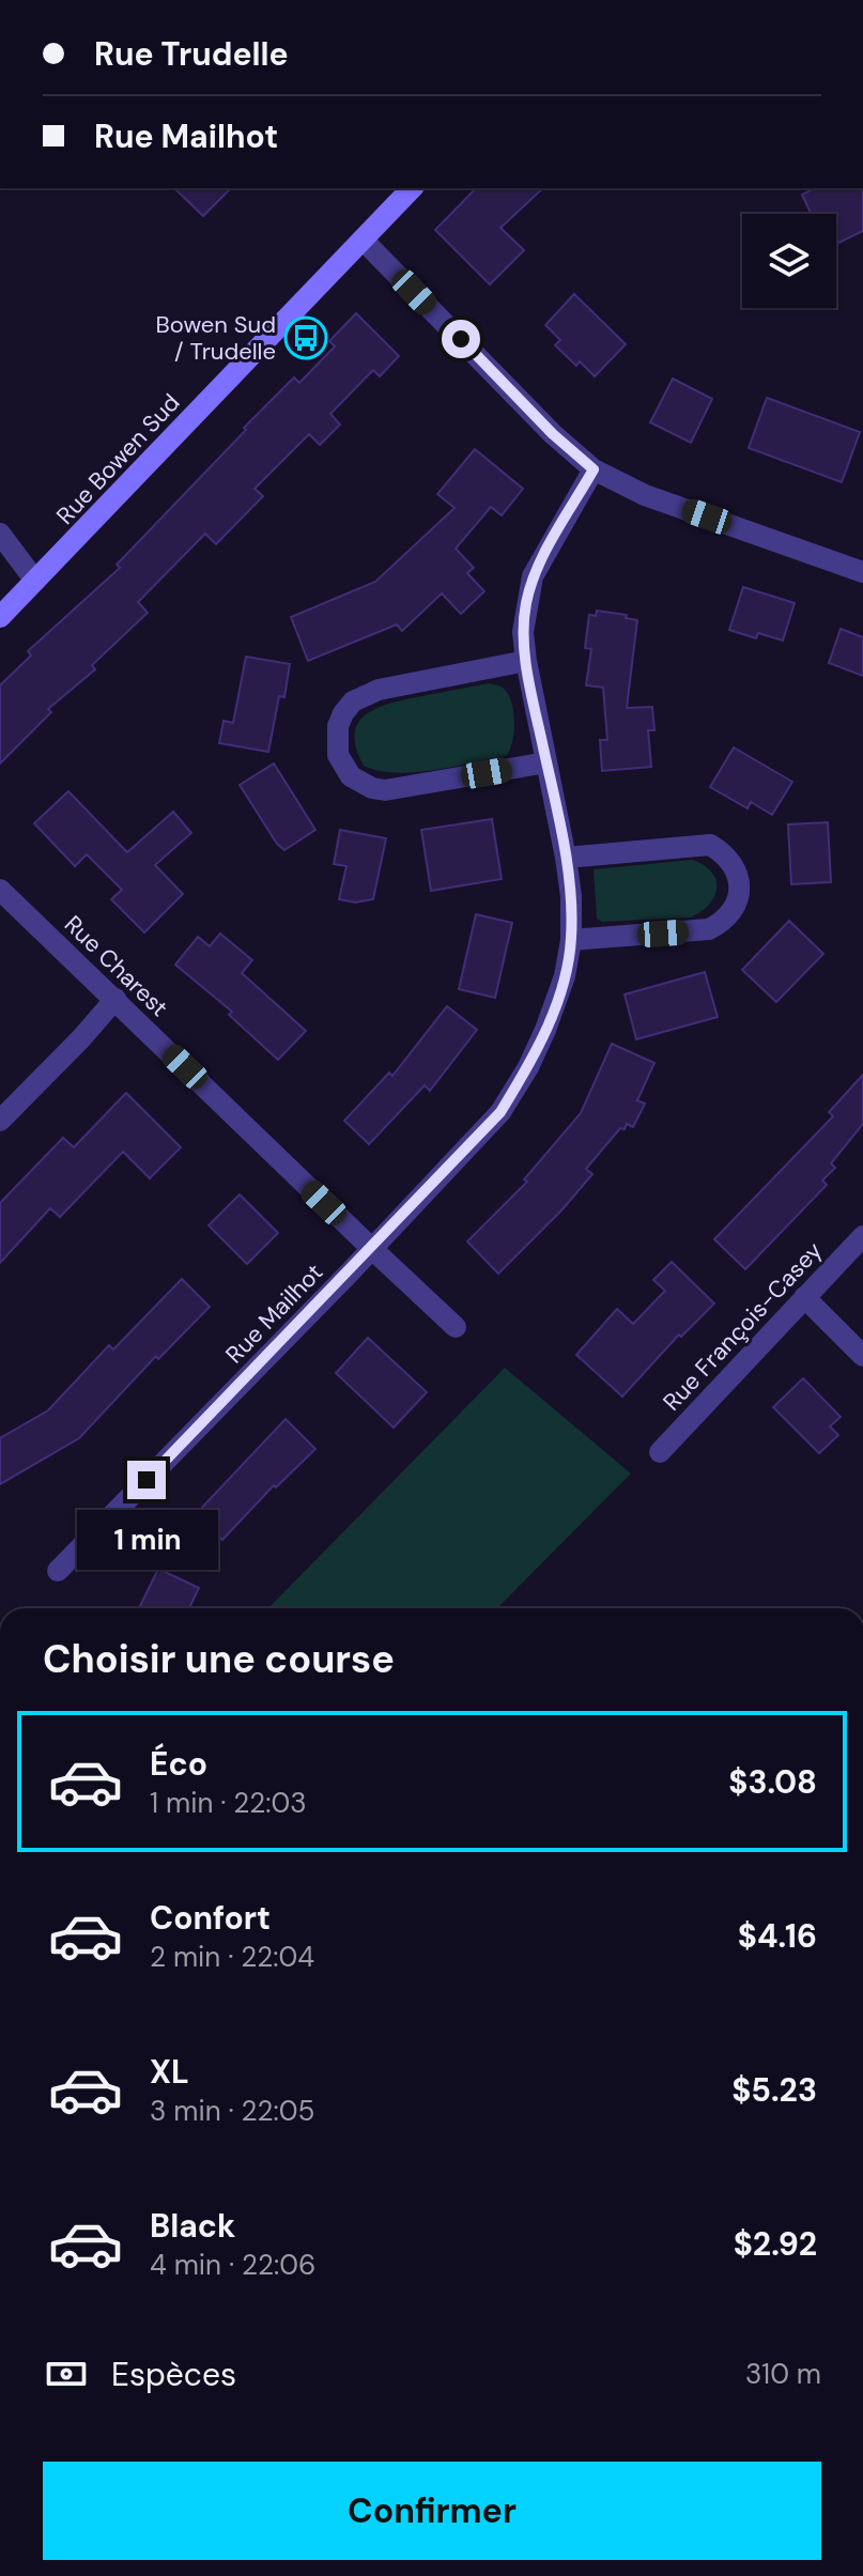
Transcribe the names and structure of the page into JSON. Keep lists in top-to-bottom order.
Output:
{
  "streets": {
    "street": [
      "Rue Bowen Sud",
      "Rue Charest",
      "Rue Mailhot",
      "Rue François-Casey"
    ]
  },
  "crossings": [
    ["Rue Charest", "Rue Mailhot"]
  ],
  "places": {
    "bus stop": ["Bowen Sud / Trudelle"]
  },
  "page": {
    "banner": ["Rue Trudelle", "Rue Mailhot"],
    "bubble": "1 min",
    "heading": "Choisir une course",
    "list": [
      {
        "name": "Éco",
        "note": "1 min · 22:03",
        "value": "$3.08"
      },
      {
        "name": "Confort",
        "note": "2 min · 22:04",
        "value": "$4.16"
      },
      {
        "name": "XL",
        "note": "3 min · 22:05",
        "value": "$5.23"
      },
      {
        "name": "Black",
        "note": "4 min · 22:06",
        "value": "$2.92"
      }
    ],
    "pay": ["Espèces", "310 m"],
    "buttons": "Confirmer"
  }
}
